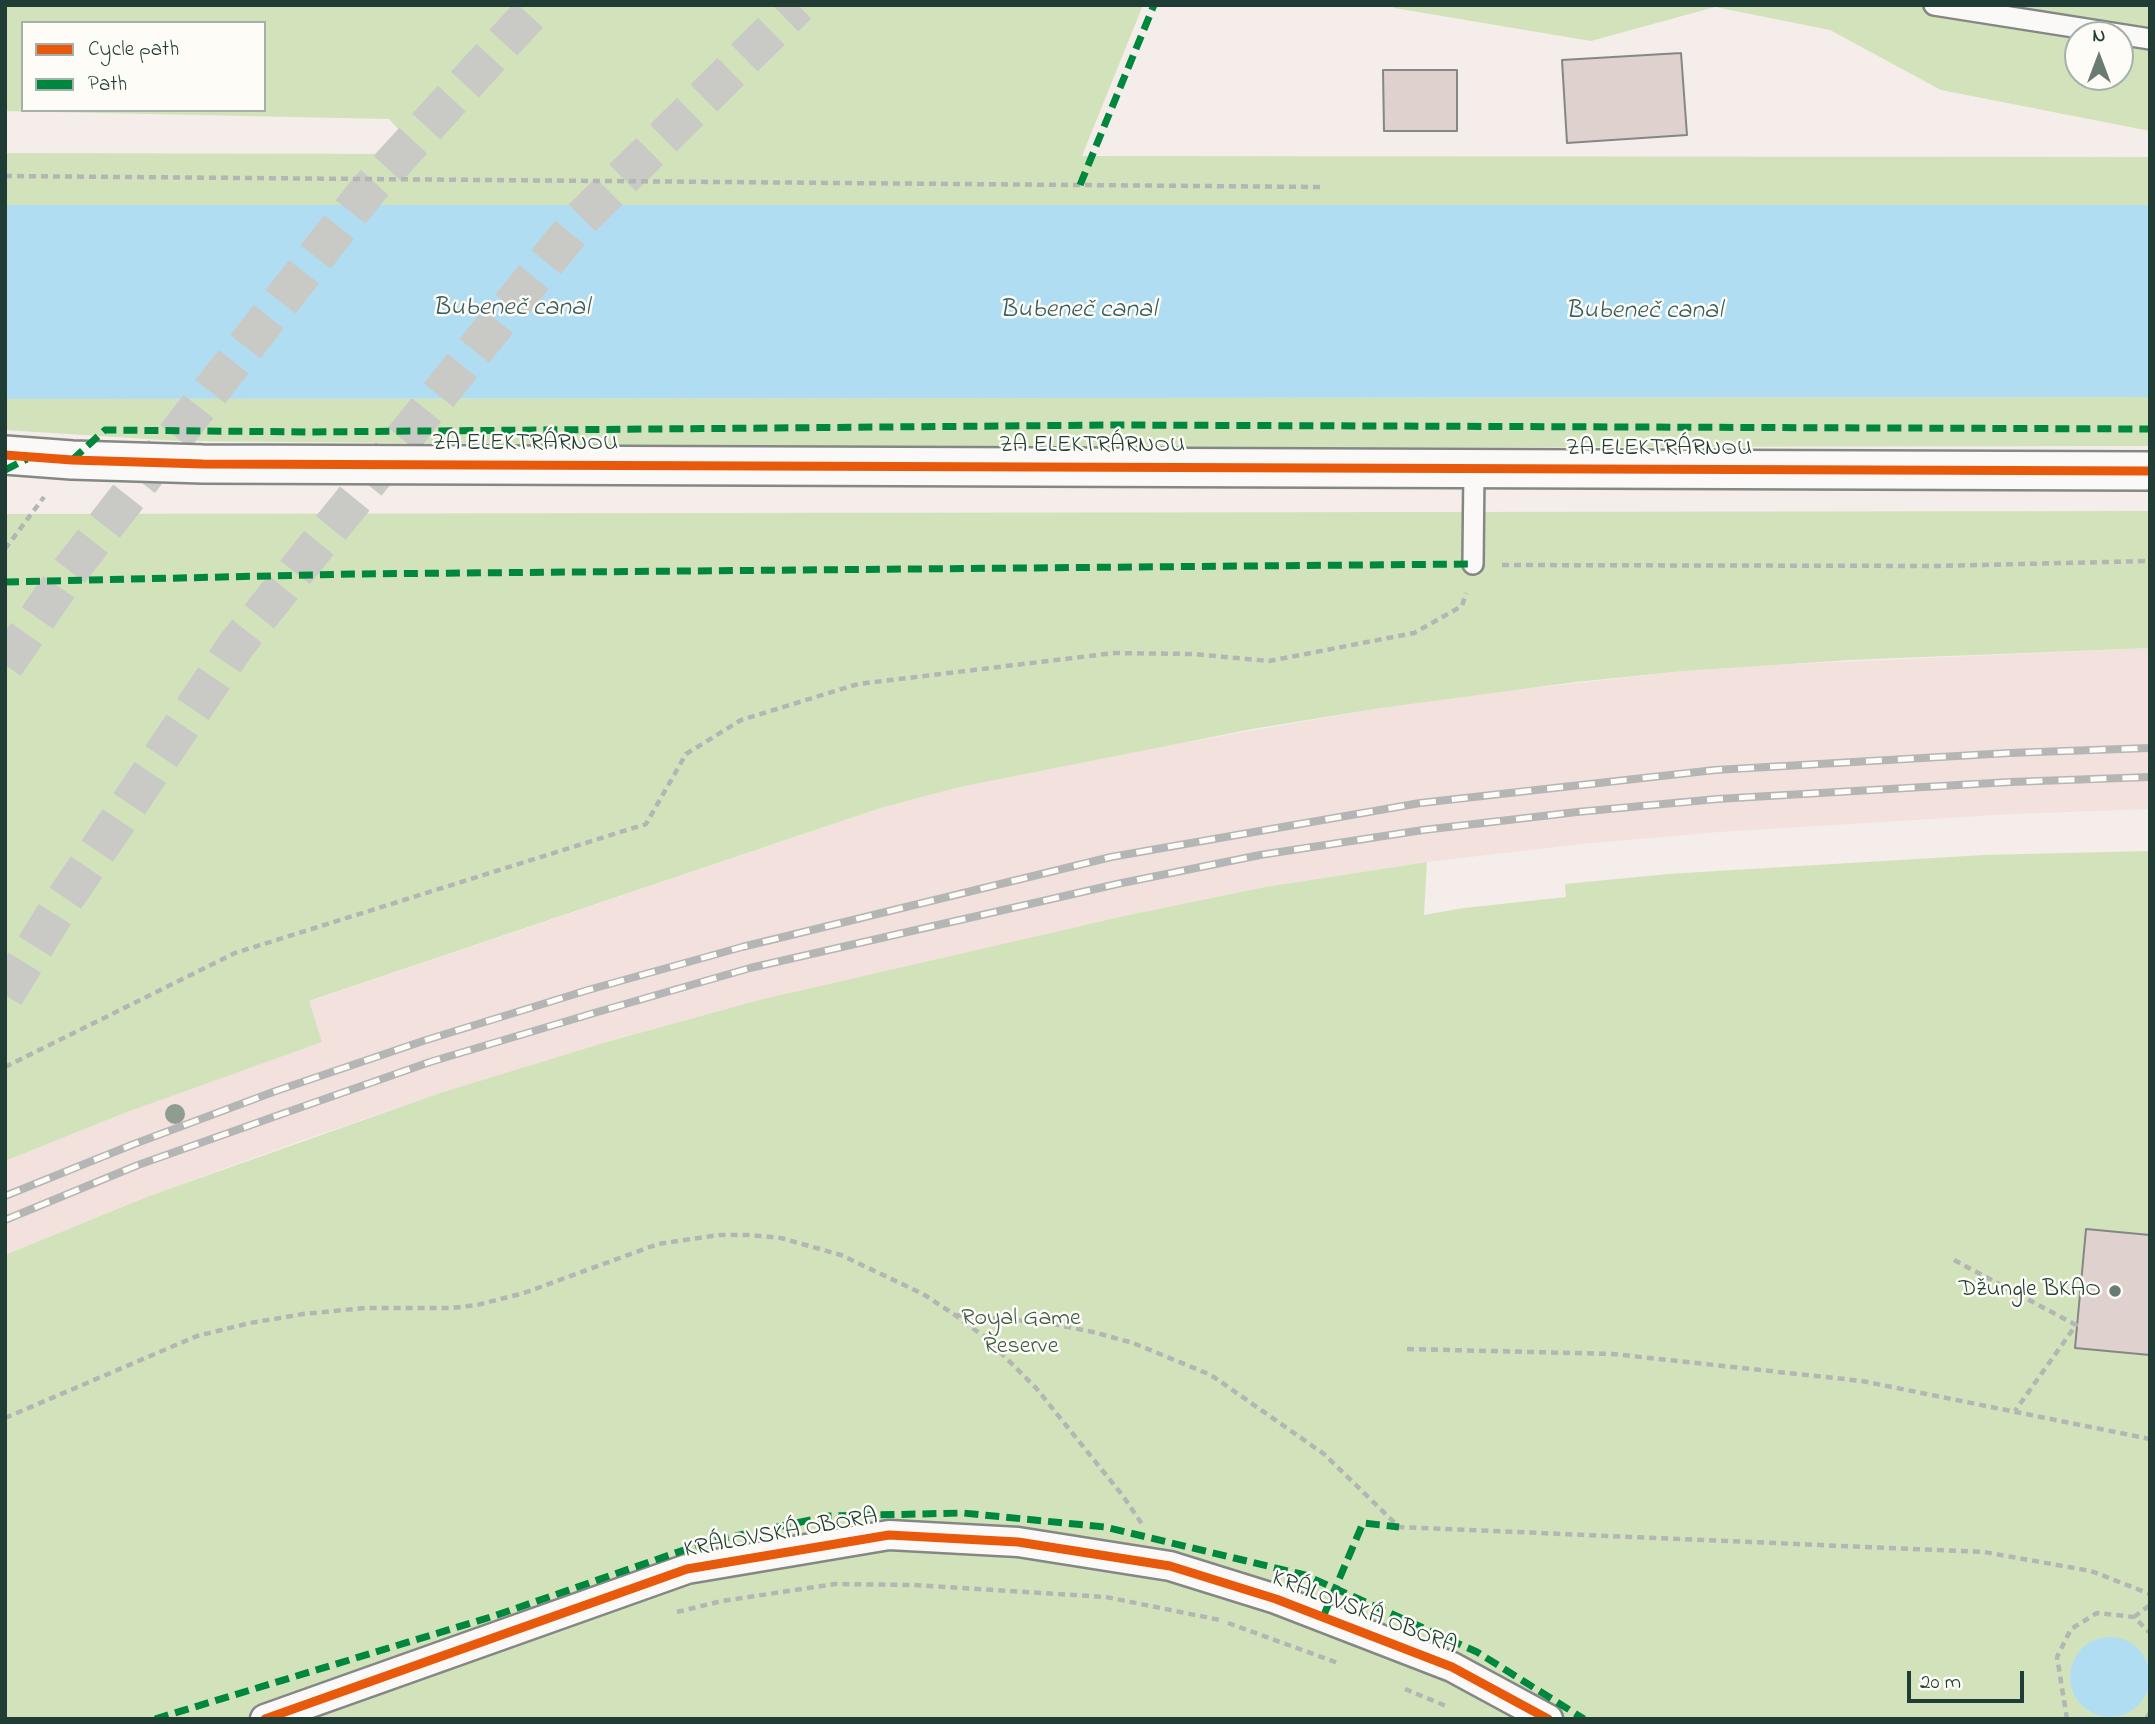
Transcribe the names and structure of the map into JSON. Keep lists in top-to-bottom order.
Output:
{
  "streets": {
    "street": ["ZA ELEKTRÁRNOU", "KRÁLOVSKÁ OBORA"]
  },
  "water": ["Bubeneč canal"],
  "parks": ["Royal Game Reserve"],
  "places": ["Džungle BKAO"],
  "legend": ["Cycle path", "Path"],
  "scale_bar": "20 m",
  "north": "top"
}
